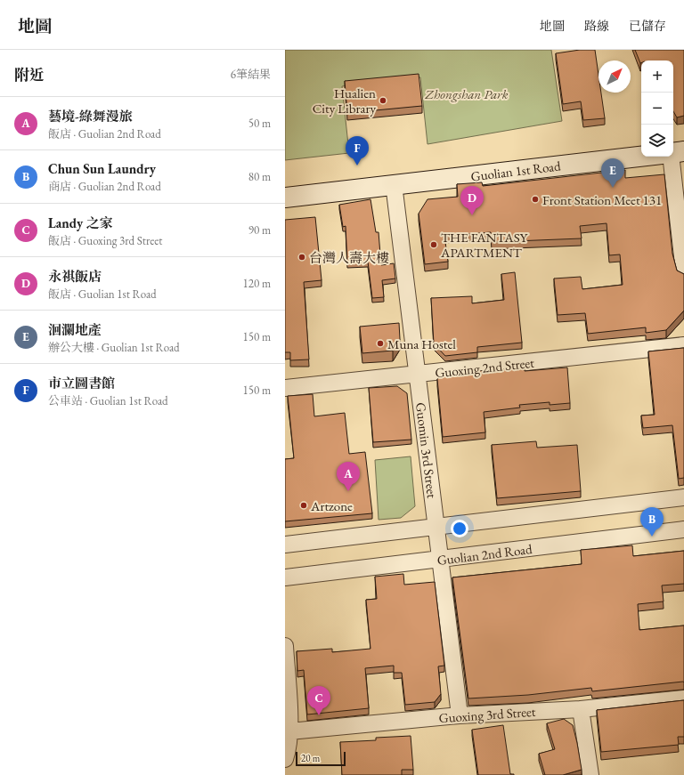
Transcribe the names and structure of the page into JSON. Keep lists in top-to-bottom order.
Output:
{
  "streets": {
    "street": [
      "Guolian 1st Road",
      "Guoxing 2nd Street",
      "Guomin 3rd Street",
      "Guolian 2nd Road",
      "Guoxing 3rd Street"
    ]
  },
  "crossings": [
    ["Guolian 1st Road", "Guomin 3rd Street"],
    ["Guoxing 2nd Street", "Guomin 3rd Street"],
    ["Guomin 3rd Street", "Guolian 2nd Road"],
    ["Guomin 3rd Street", "Guoxing 3rd Street"]
  ],
  "parks": ["Zhongshan Park"],
  "places": [
    "Hualien City Library",
    "Front Station Meet 131",
    "THE FANTASY APARTMENT",
    "台灣人壽大樓",
    "Muna Hostel",
    "Artzone"
  ],
  "scale_bar": "20 m",
  "north": "top right",
  "page": {
    "header": "地圖",
    "nav": ["地圖", "路線", "已儲存"],
    "heading": ["附近", "6筆結果"],
    "map_buttons": ["+", "−"],
    "list": [
      {
        "mark": "A",
        "name": "藝境-綠舞漫旅",
        "note": "飯店 · Guolian 2nd Road",
        "value": "50 m"
      },
      {
        "mark": "B",
        "name": "Chun Sun Laundry",
        "note": "商店 · Guolian 2nd Road",
        "value": "80 m"
      },
      {
        "mark": "C",
        "name": "Landy 之家",
        "note": "飯店 · Guoxing 3rd Street",
        "value": "90 m"
      },
      {
        "mark": "D",
        "name": "永祺飯店",
        "note": "飯店 · Guolian 1st Road",
        "value": "120 m"
      },
      {
        "mark": "E",
        "name": "洄瀾地產",
        "note": "辦公大樓 · Guolian 1st Road",
        "value": "150 m"
      },
      {
        "mark": "F",
        "name": "市立圖書館",
        "note": "公車站 · Guolian 1st Road",
        "value": "150 m"
      }
    ],
    "pins": [
      "F",
      "E",
      "D",
      "A",
      "B",
      "C"
    ],
    "scale": "20 m"
  }
}
